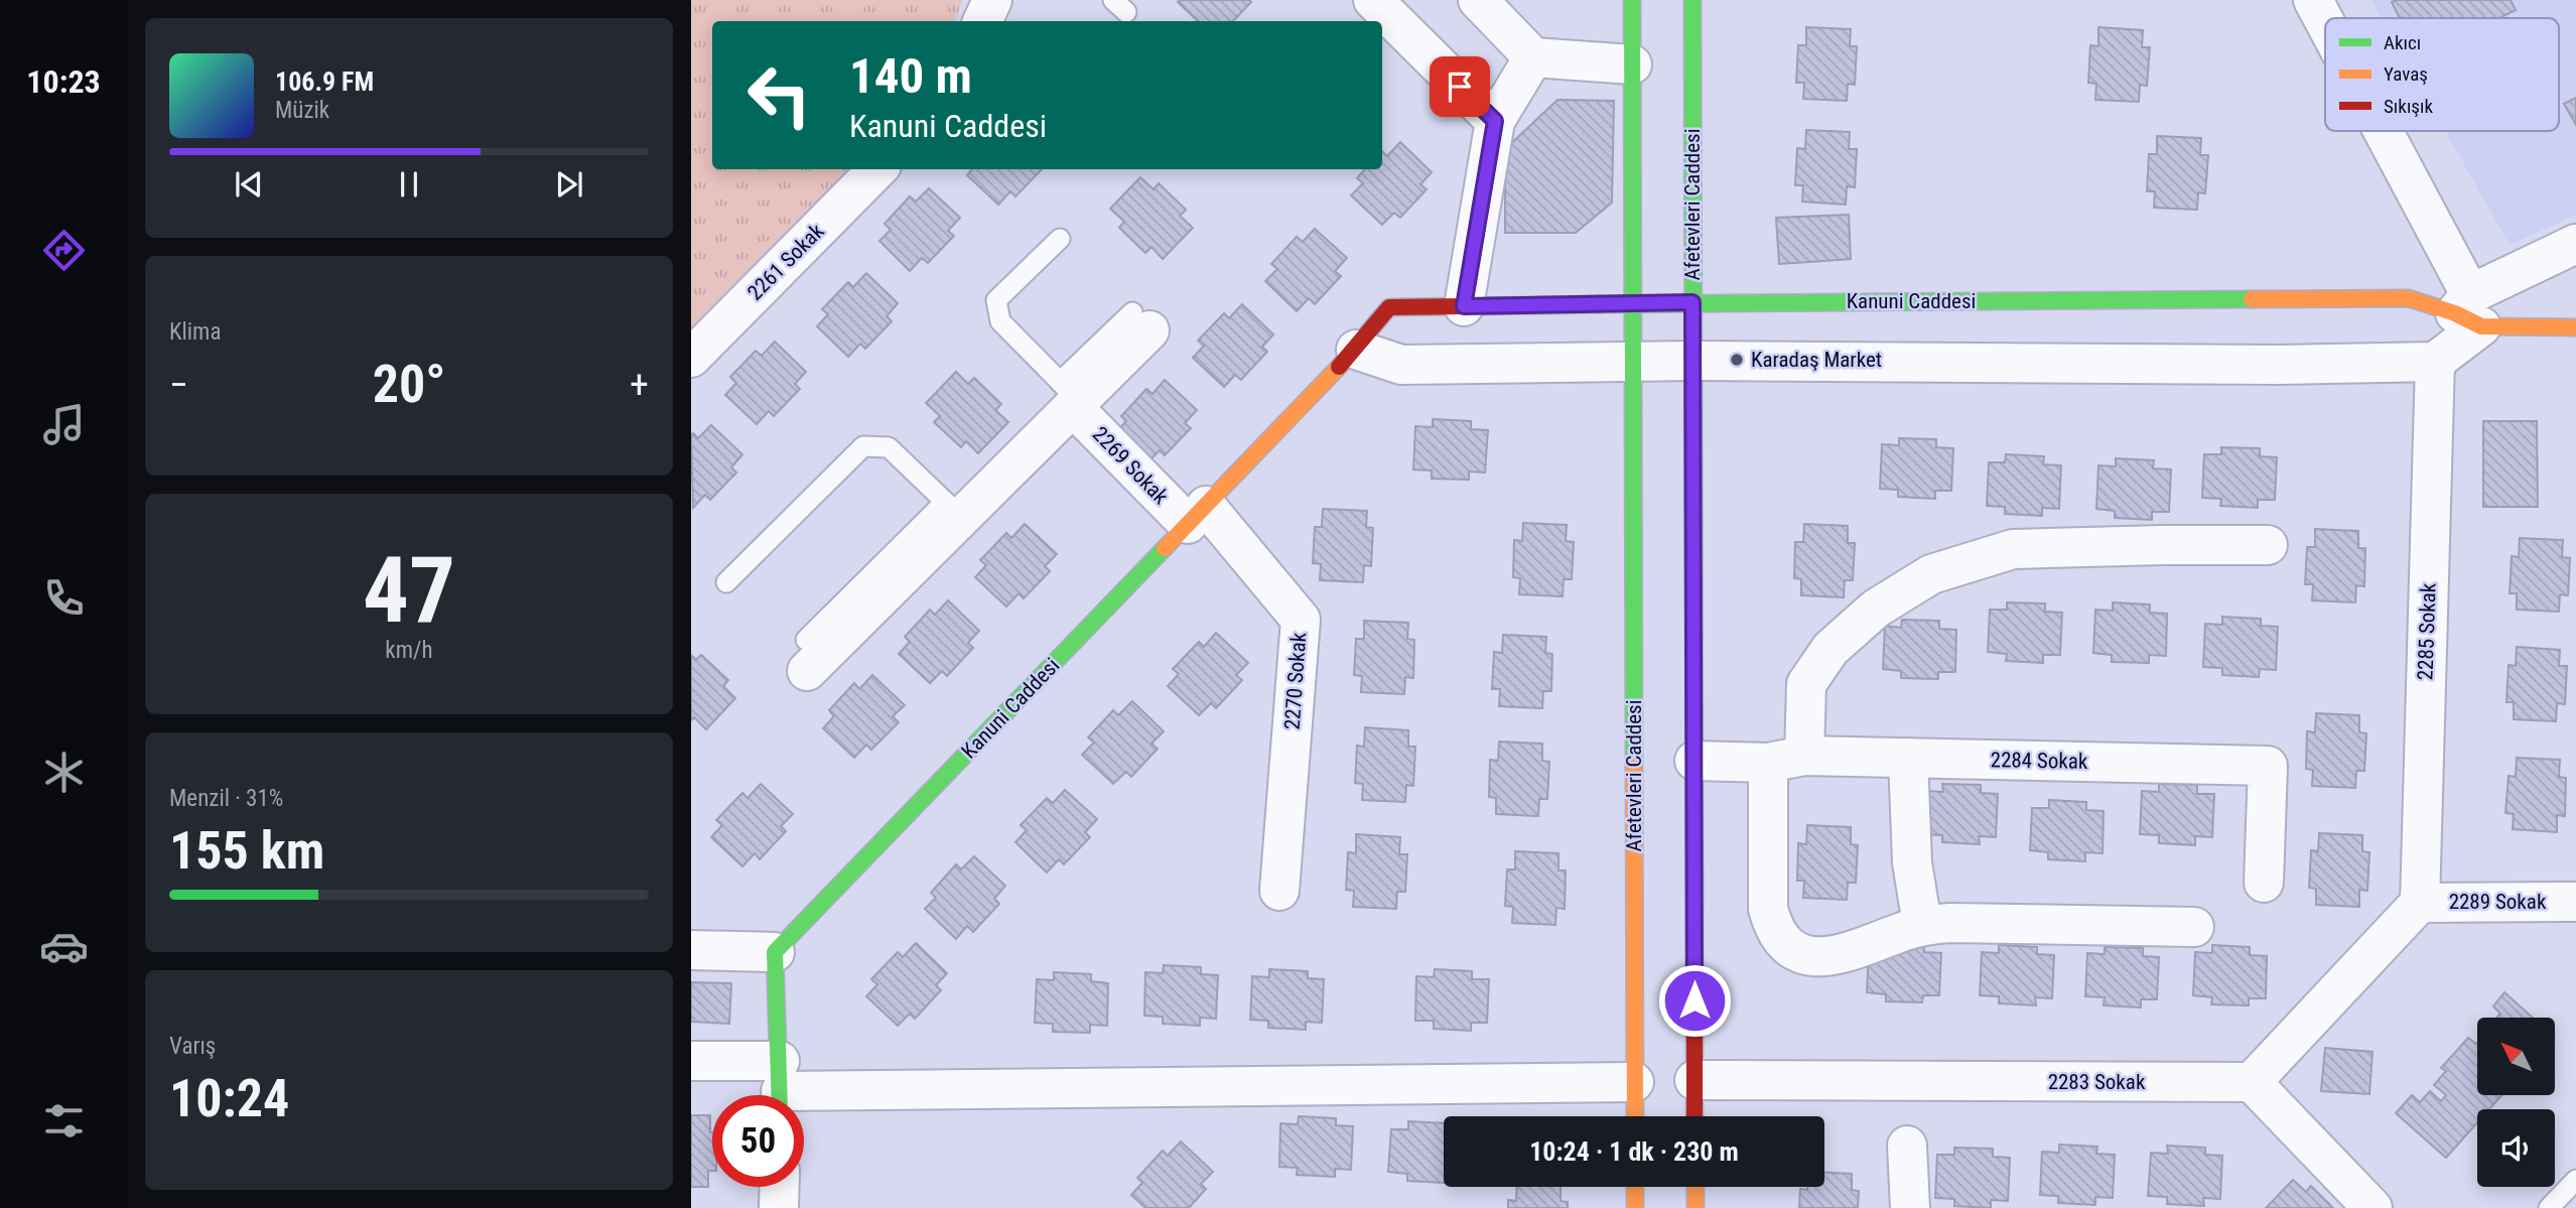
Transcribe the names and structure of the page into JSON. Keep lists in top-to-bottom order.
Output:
{
  "streets": {
    "main road": ["Afetevleri Caddesi", "Kanuni Caddesi"],
    "street": [
      "2261 Sokak",
      "2269 Sokak",
      "2285 Sokak",
      "2270 Sokak",
      "2284 Sokak",
      "2289 Sokak",
      "2283 Sokak"
    ]
  },
  "crossings": [
    ["Afetevleri Caddesi", "Kanuni Caddesi"],
    ["Afetevleri Caddesi", "2284 Sokak"],
    ["Afetevleri Caddesi", "2283 Sokak"],
    ["Kanuni Caddesi", "2269 Sokak"],
    ["Kanuni Caddesi", "2270 Sokak"],
    ["2269 Sokak", "2270 Sokak"],
    ["2285 Sokak", "2289 Sokak"]
  ],
  "places": ["Karadaş Market"],
  "legend": ["Akıcı", "Yavaş", "Sıkışık"],
  "north": "top left",
  "page": {
    "tabs": "10:23",
    "turn": ["140 m", "Kanuni Caddesi"],
    "song": ["106.9 FM", "Müzik"],
    "tile": [
      "Klima",
      ["47", "km/h"],
      ["Menzil · 31%", "155 km"],
      ["Varış", "10:24"]
    ],
    "heat": ["−", "20°", "+"],
    "limit": "50",
    "trip": "10:24 · 1 dk · 230 m"
  }
}
